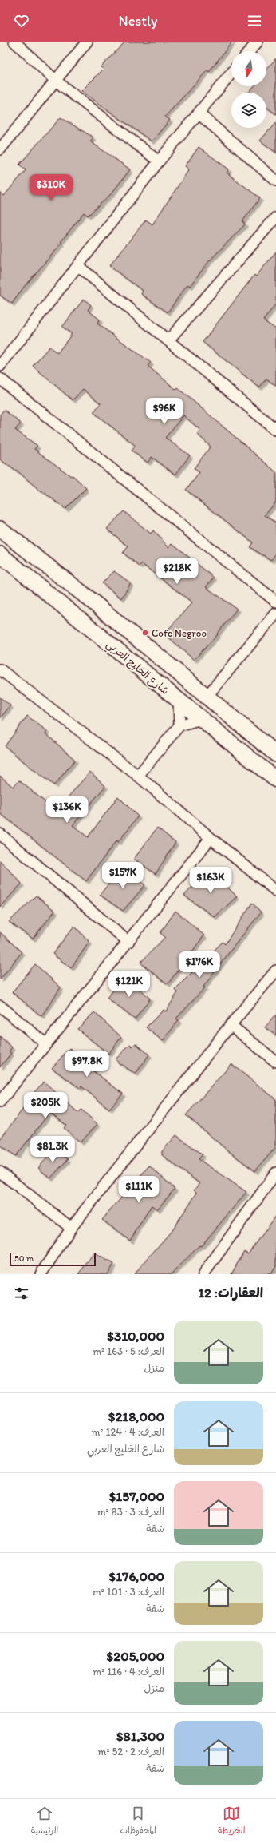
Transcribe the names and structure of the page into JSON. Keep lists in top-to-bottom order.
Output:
{
  "streets": {
    "main road": ["شارع الخليج العربي"]
  },
  "places": ["Cofe Negroo"],
  "scale_bar": "50 m",
  "north": "bottom",
  "page": {
    "header": "Nestly",
    "price": [
      "$310K",
      "$96K",
      "$218K",
      "$136K",
      "$157K",
      "$163K",
      "$176K",
      "$121K",
      "$97.8K",
      "$205K",
      "$81.3K",
      "$111K"
    ],
    "scale": "50 m",
    "heading": "العقارات: 12",
    "list": [
      {
        "name": "$310,000",
        "note": "الغرف: 5 · 163 m² · منزل"
      },
      {
        "name": "$218,000",
        "note": "الغرف: 4 · 124 m² · شارع الخليج العربي"
      },
      {
        "name": "$157,000",
        "note": "الغرف: 3 · 83 m² · شقة"
      },
      {
        "name": "$176,000",
        "note": "الغرف: 3 · 101 m² · شقة"
      },
      {
        "name": "$205,000",
        "note": "الغرف: 4 · 116 m² · منزل"
      },
      {
        "name": "$81,300",
        "note": "الغرف: 2 · 52 m² · شقة"
      }
    ],
    "tabs": ["الخريطة", "المحفوظات", "الرئيسية"]
  }
}
